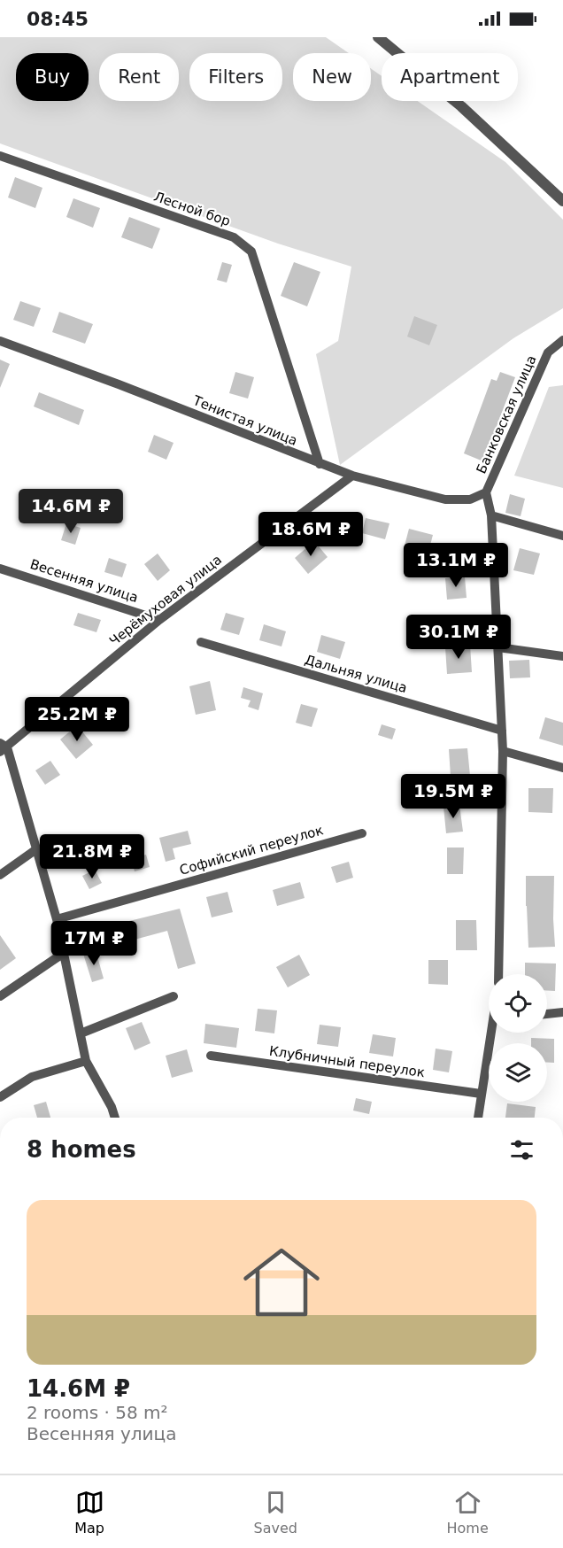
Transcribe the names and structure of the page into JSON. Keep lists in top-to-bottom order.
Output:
{
  "streets": {
    "street": [
      "Лесной бор",
      "Банковская улица",
      "Тенистая улица",
      "Весенняя улица",
      "Черёмуховая улица",
      "Дальняя улица",
      "Софийский переулок",
      "Клубничный переулок"
    ]
  },
  "crossings": [
    ["Лесной бор", "Тенистая улица"],
    ["Банковская улица", "Тенистая улица"],
    ["Банковская улица", "Дальняя улица"],
    ["Тенистая улица", "Черёмуховая улица"],
    ["Весенняя улица", "Черёмуховая улица"]
  ],
  "page": {
    "status": "08:45",
    "chip": [
      "Buy",
      "Rent",
      "Filters",
      "New",
      "Apartment"
    ],
    "price": [
      "14.6M ₽",
      "18.6M ₽",
      "13.1M ₽",
      "30.1M ₽",
      "25.2M ₽",
      "19.5M ₽",
      "21.8M ₽",
      "17M ₽"
    ],
    "heading": "8 homes",
    "list": [
      {
        "name": "14.6M ₽",
        "note": "2 rooms · 58 m² · Весенняя улица"
      }
    ],
    "tabs": ["Map", "Saved", "Home"]
  }
}
